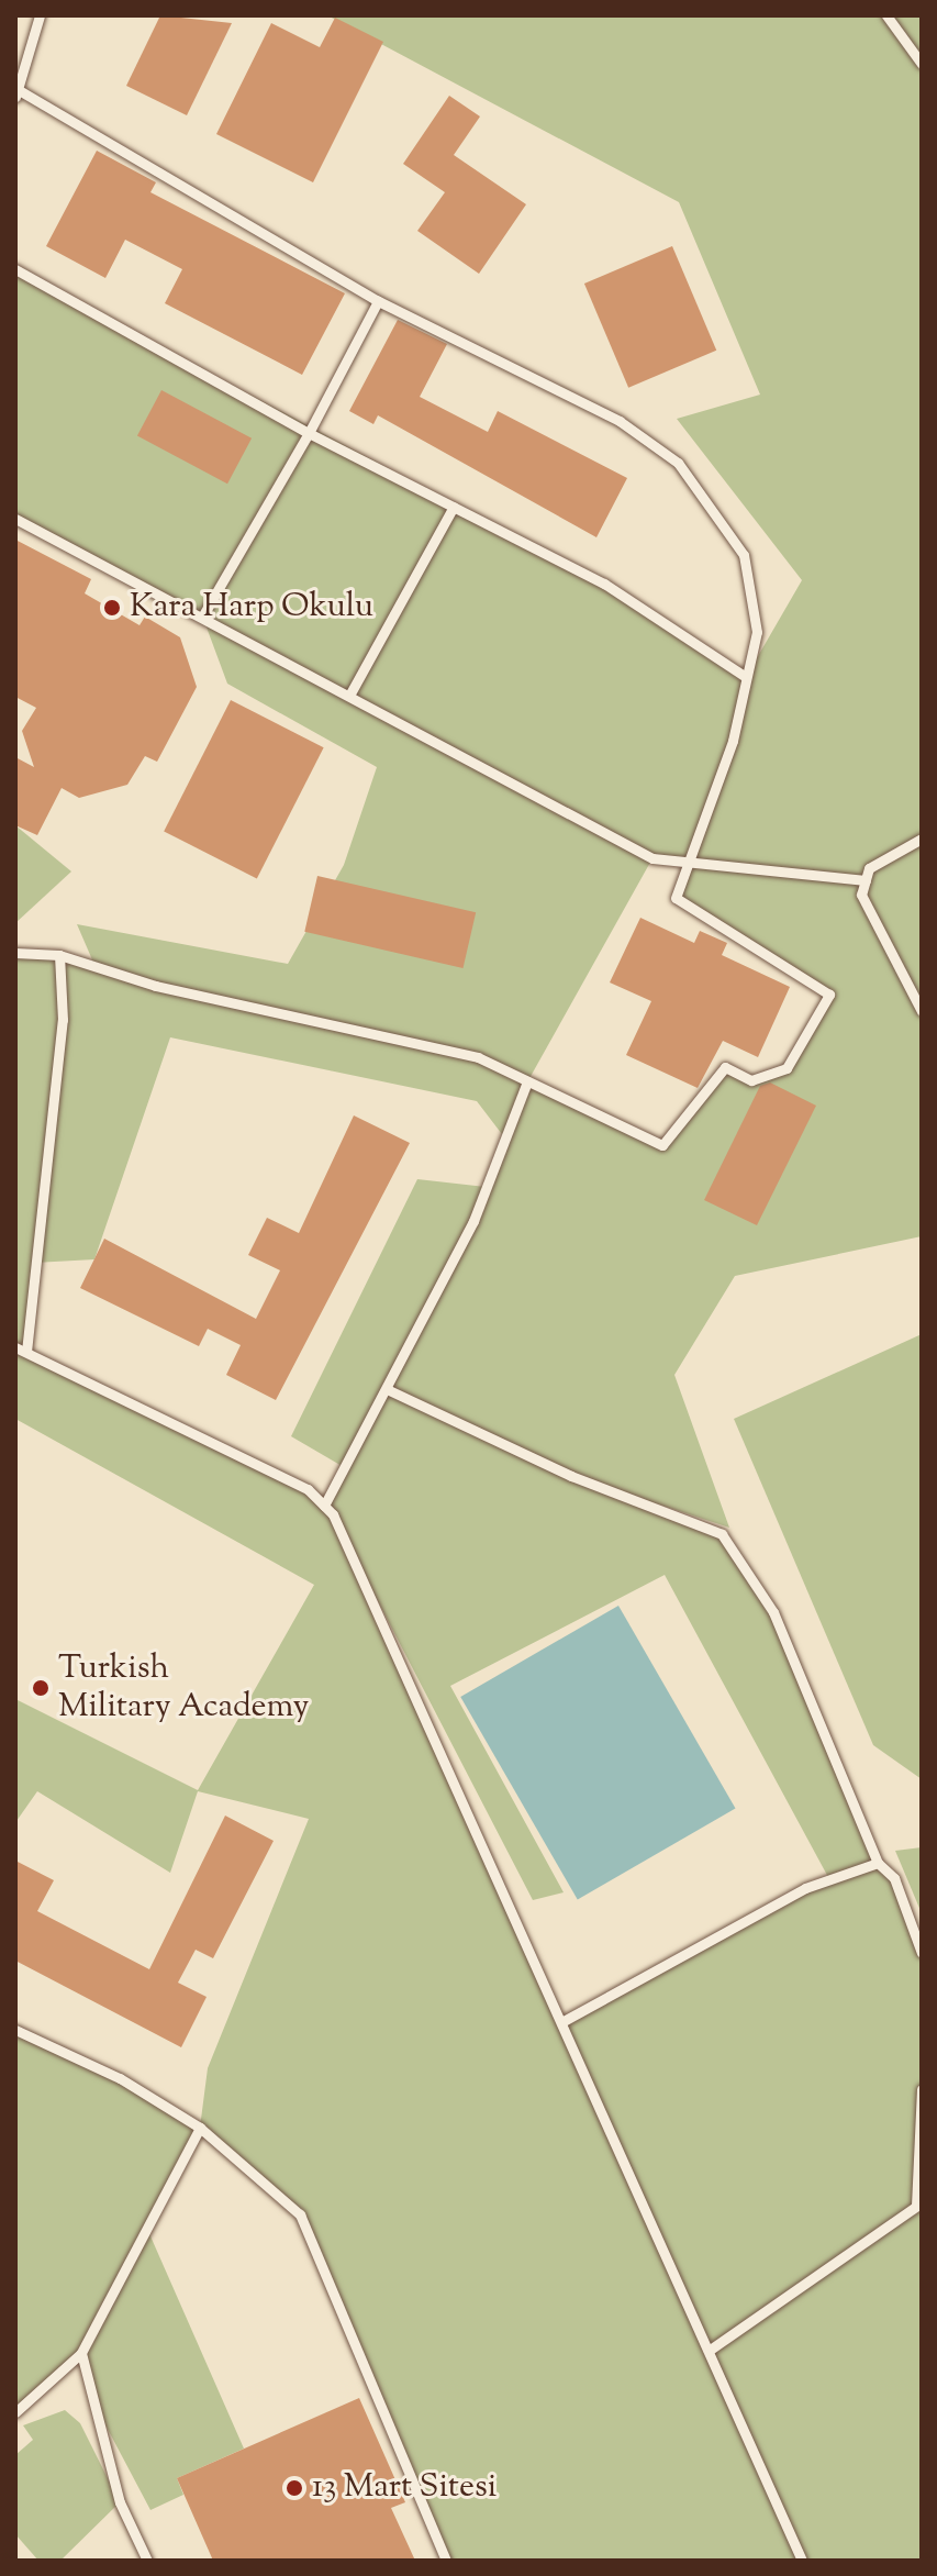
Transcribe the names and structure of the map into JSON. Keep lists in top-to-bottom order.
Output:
{
  "places": ["Kara Harp Okulu", "Turkish Military Academy", "13 Mart Sitesi"]
}
